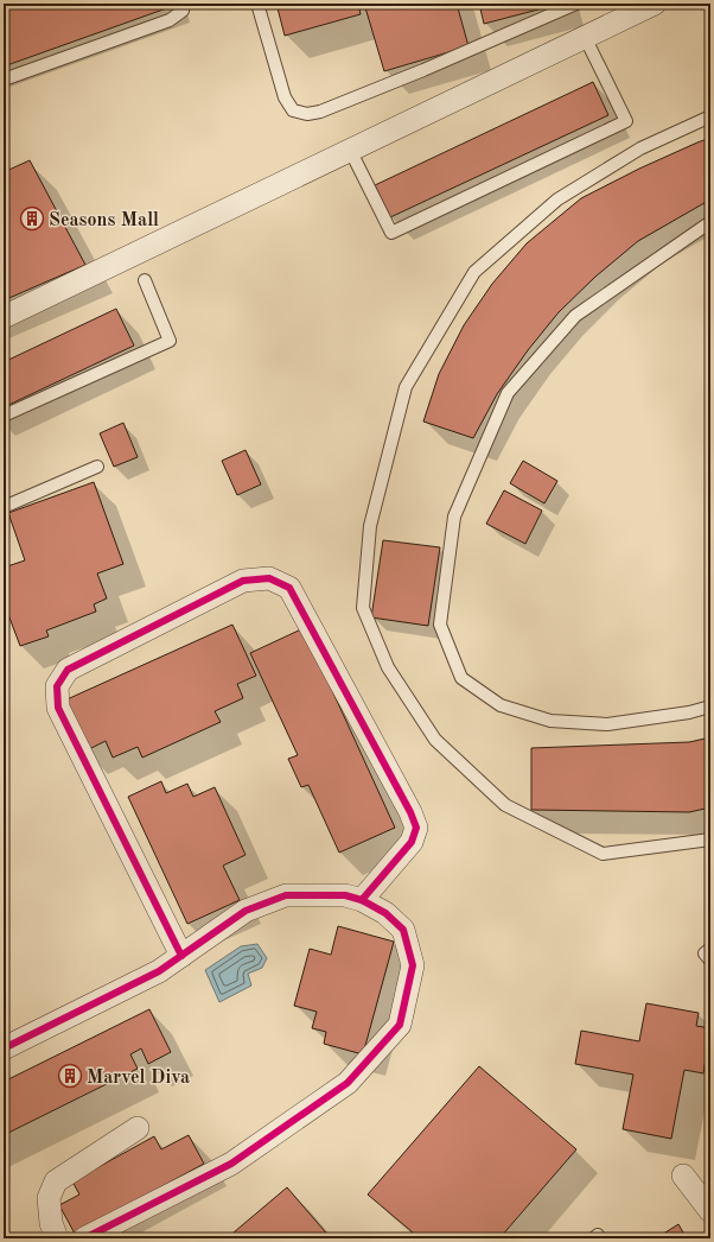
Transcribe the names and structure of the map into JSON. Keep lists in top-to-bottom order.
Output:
{
  "places": {
    "building": ["Seasons Mall", "Marvel Diva"]
  }
}
